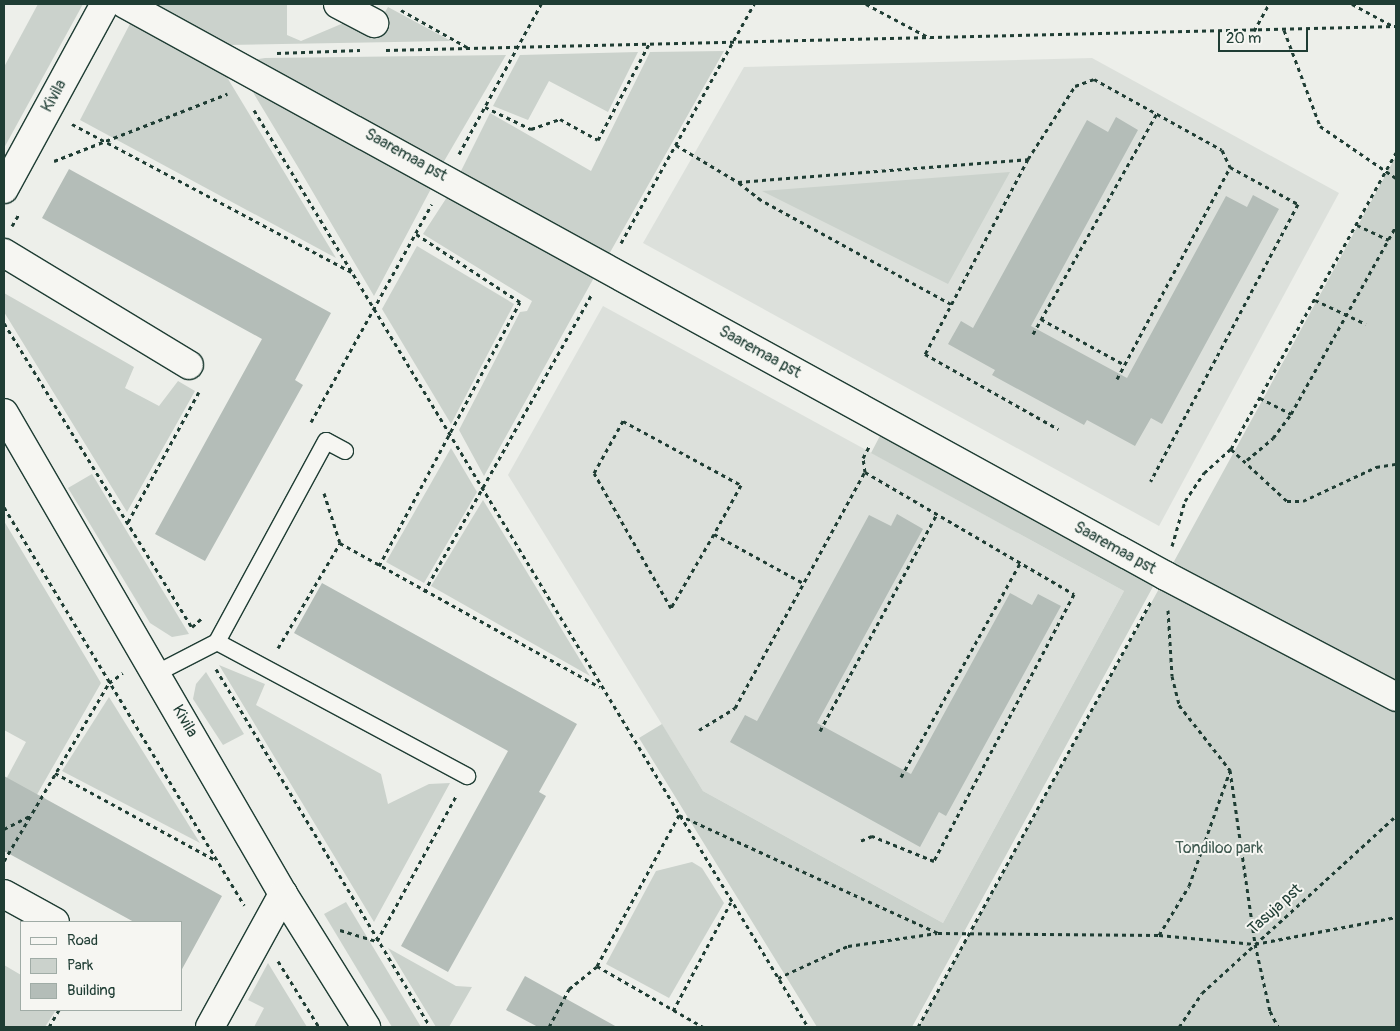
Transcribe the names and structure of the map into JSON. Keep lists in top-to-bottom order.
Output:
{
  "streets": {
    "street": ["Kivila", "Saaremaa pst"],
    "path": ["Tasuja pst"]
  },
  "parks": ["Tondiloo park"],
  "legend": ["Road", "Park", "Building"],
  "scale_bar": "20 m"
}
